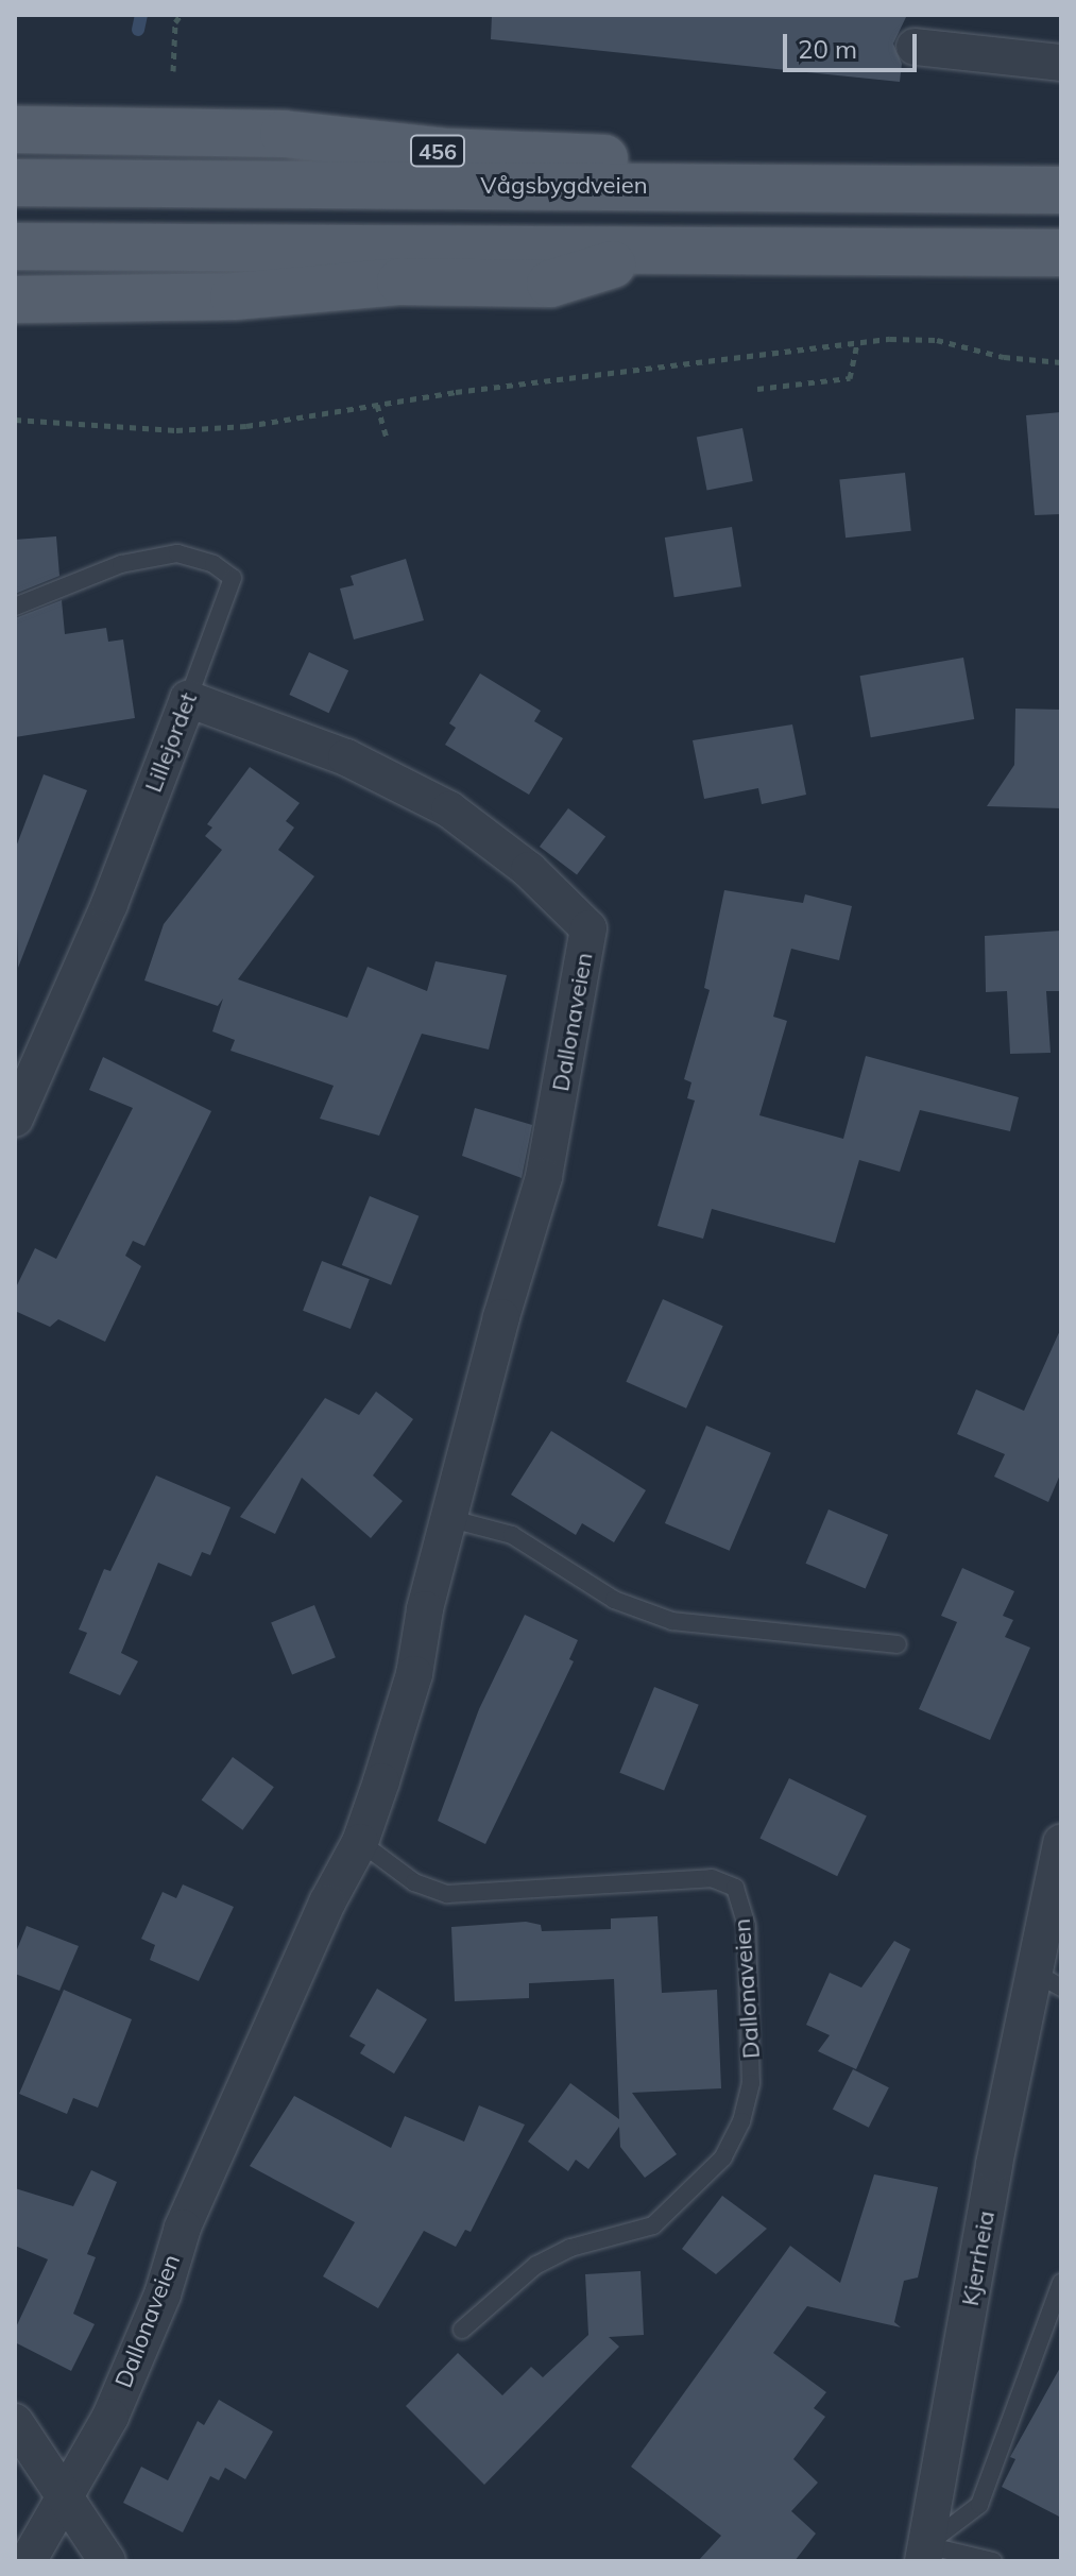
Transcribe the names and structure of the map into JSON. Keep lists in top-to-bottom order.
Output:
{
  "streets": {
    "main road": ["456", "Vågsbygdveien"],
    "street": ["Lillejordet", "Dallonaveien", "Kjerrheia"]
  },
  "crossings": [
    ["456", "Vågsbygdveien"],
    ["Lillejordet", "Dallonaveien"]
  ],
  "scale_bar": "20 m"
}
